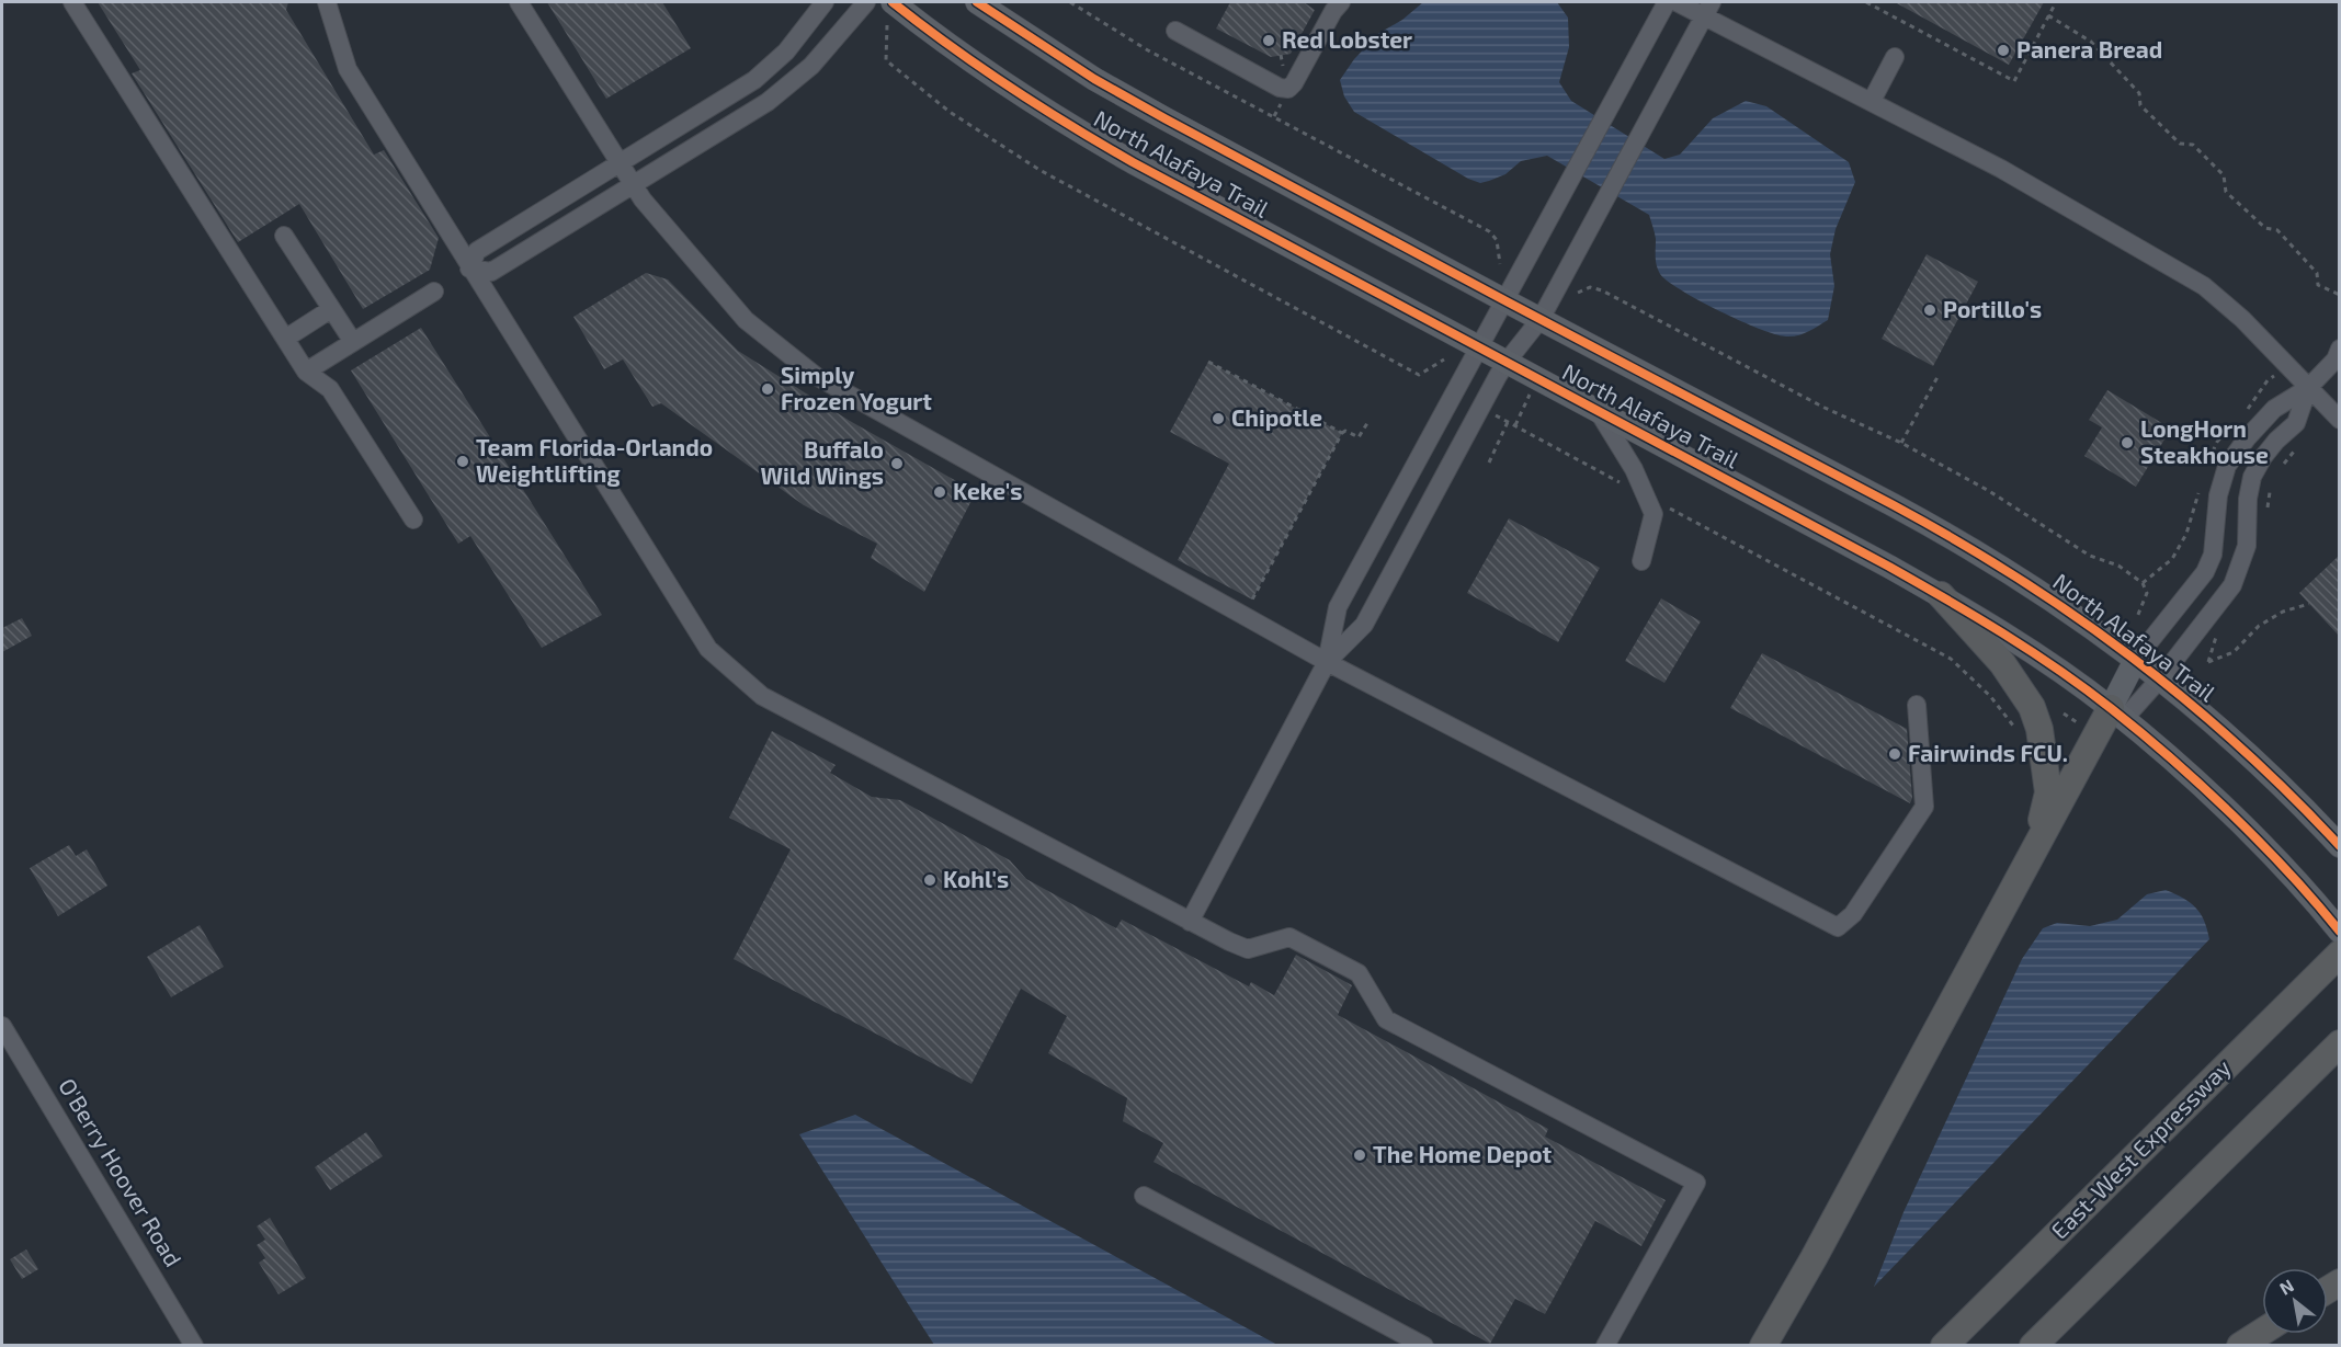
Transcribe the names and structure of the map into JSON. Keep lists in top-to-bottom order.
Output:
{
  "streets": {
    "highway": ["East-West Expressway"],
    "main road": ["North Alafaya Trail"],
    "street": ["O'Berry Hoover Road"]
  },
  "places": [
    "Red Lobster",
    "Panera Bread",
    "Portillo's",
    "Simply Frozen Yogurt",
    "Chipotle",
    "LongHorn Steakhouse",
    "Team Florida-Orlando Weightlifting",
    "Buffalo Wild Wings",
    "Keke's",
    "Fairwinds FCU.",
    "Kohl's",
    "The Home Depot"
  ],
  "north": "top left"
}
